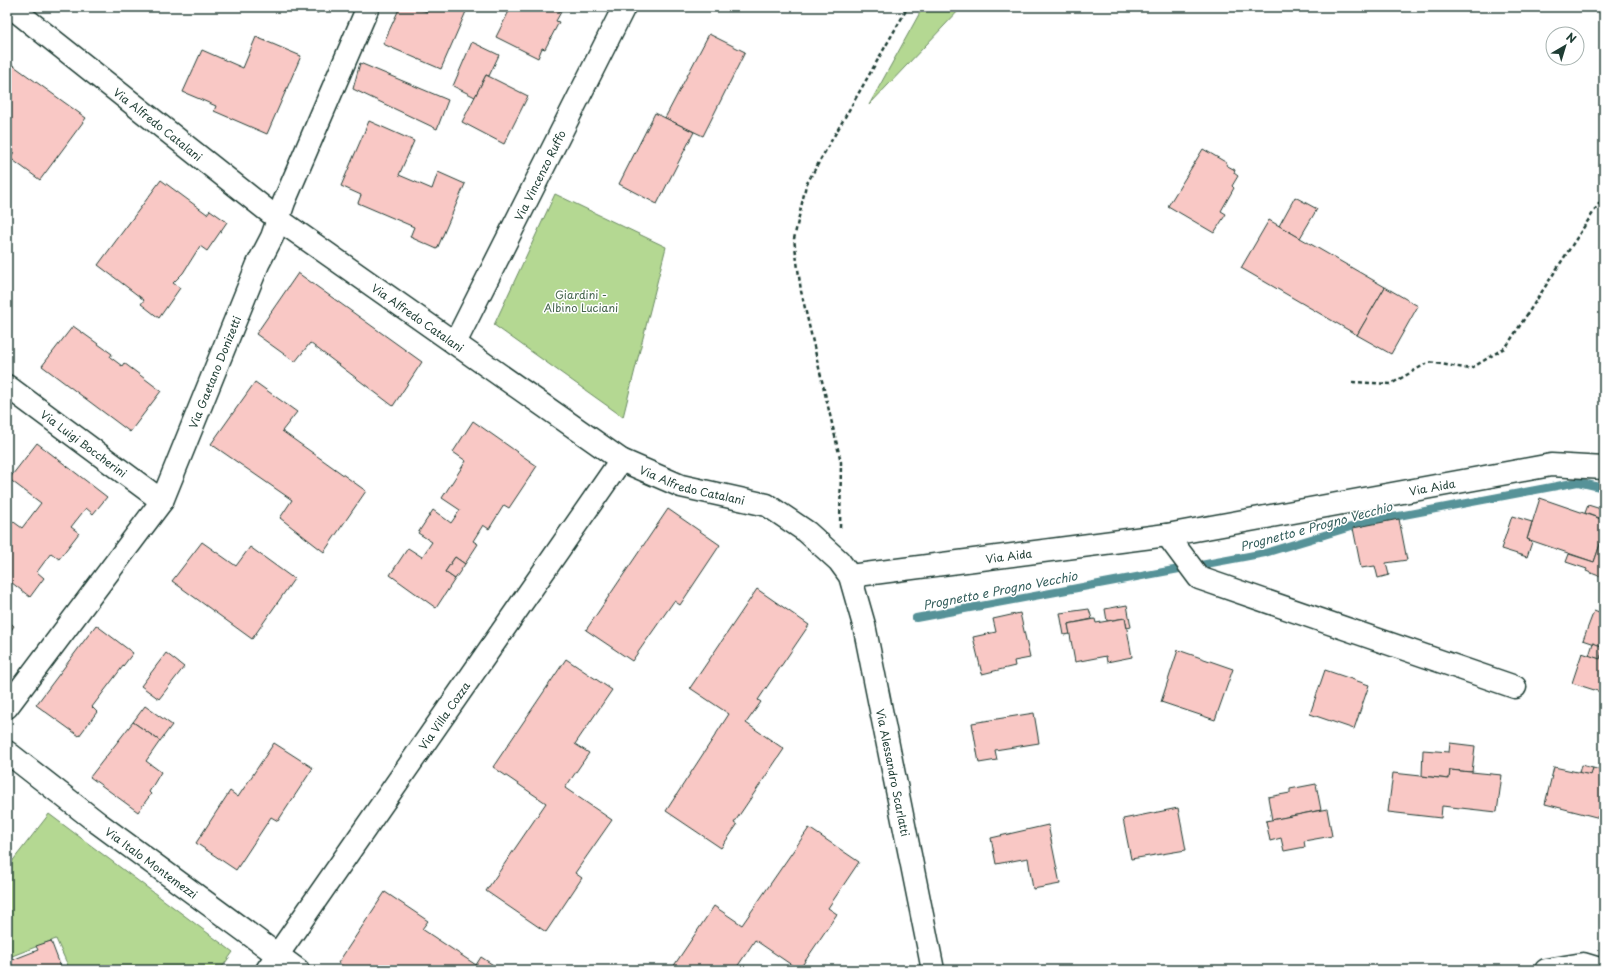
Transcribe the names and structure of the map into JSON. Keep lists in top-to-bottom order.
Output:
{
  "streets": {
    "street": [
      "Via Alfredo Catalani",
      "Via Vincenzo Ruffo",
      "Via Gaetano Donizetti",
      "Via Luigi Boccherini",
      "Via Aida",
      "Via Villa Cozza",
      "Via Alessandro Scarlatti",
      "Via Italo Montemezzi"
    ]
  },
  "crossings": [
    ["Via Alfredo Catalani", "Via Vincenzo Ruffo"],
    ["Via Alfredo Catalani", "Via Gaetano Donizetti"],
    ["Via Alfredo Catalani", "Via Aida"],
    ["Via Alfredo Catalani", "Via Villa Cozza"],
    ["Via Alfredo Catalani", "Via Alessandro Scarlatti"],
    ["Via Gaetano Donizetti", "Via Luigi Boccherini"],
    ["Via Aida", "Via Alessandro Scarlatti"],
    ["Via Villa Cozza", "Via Italo Montemezzi"]
  ],
  "water": ["Prognetto e Progno Vecchio"],
  "parks": ["Giardini - Albino Luciani"],
  "north": "top right"
}
